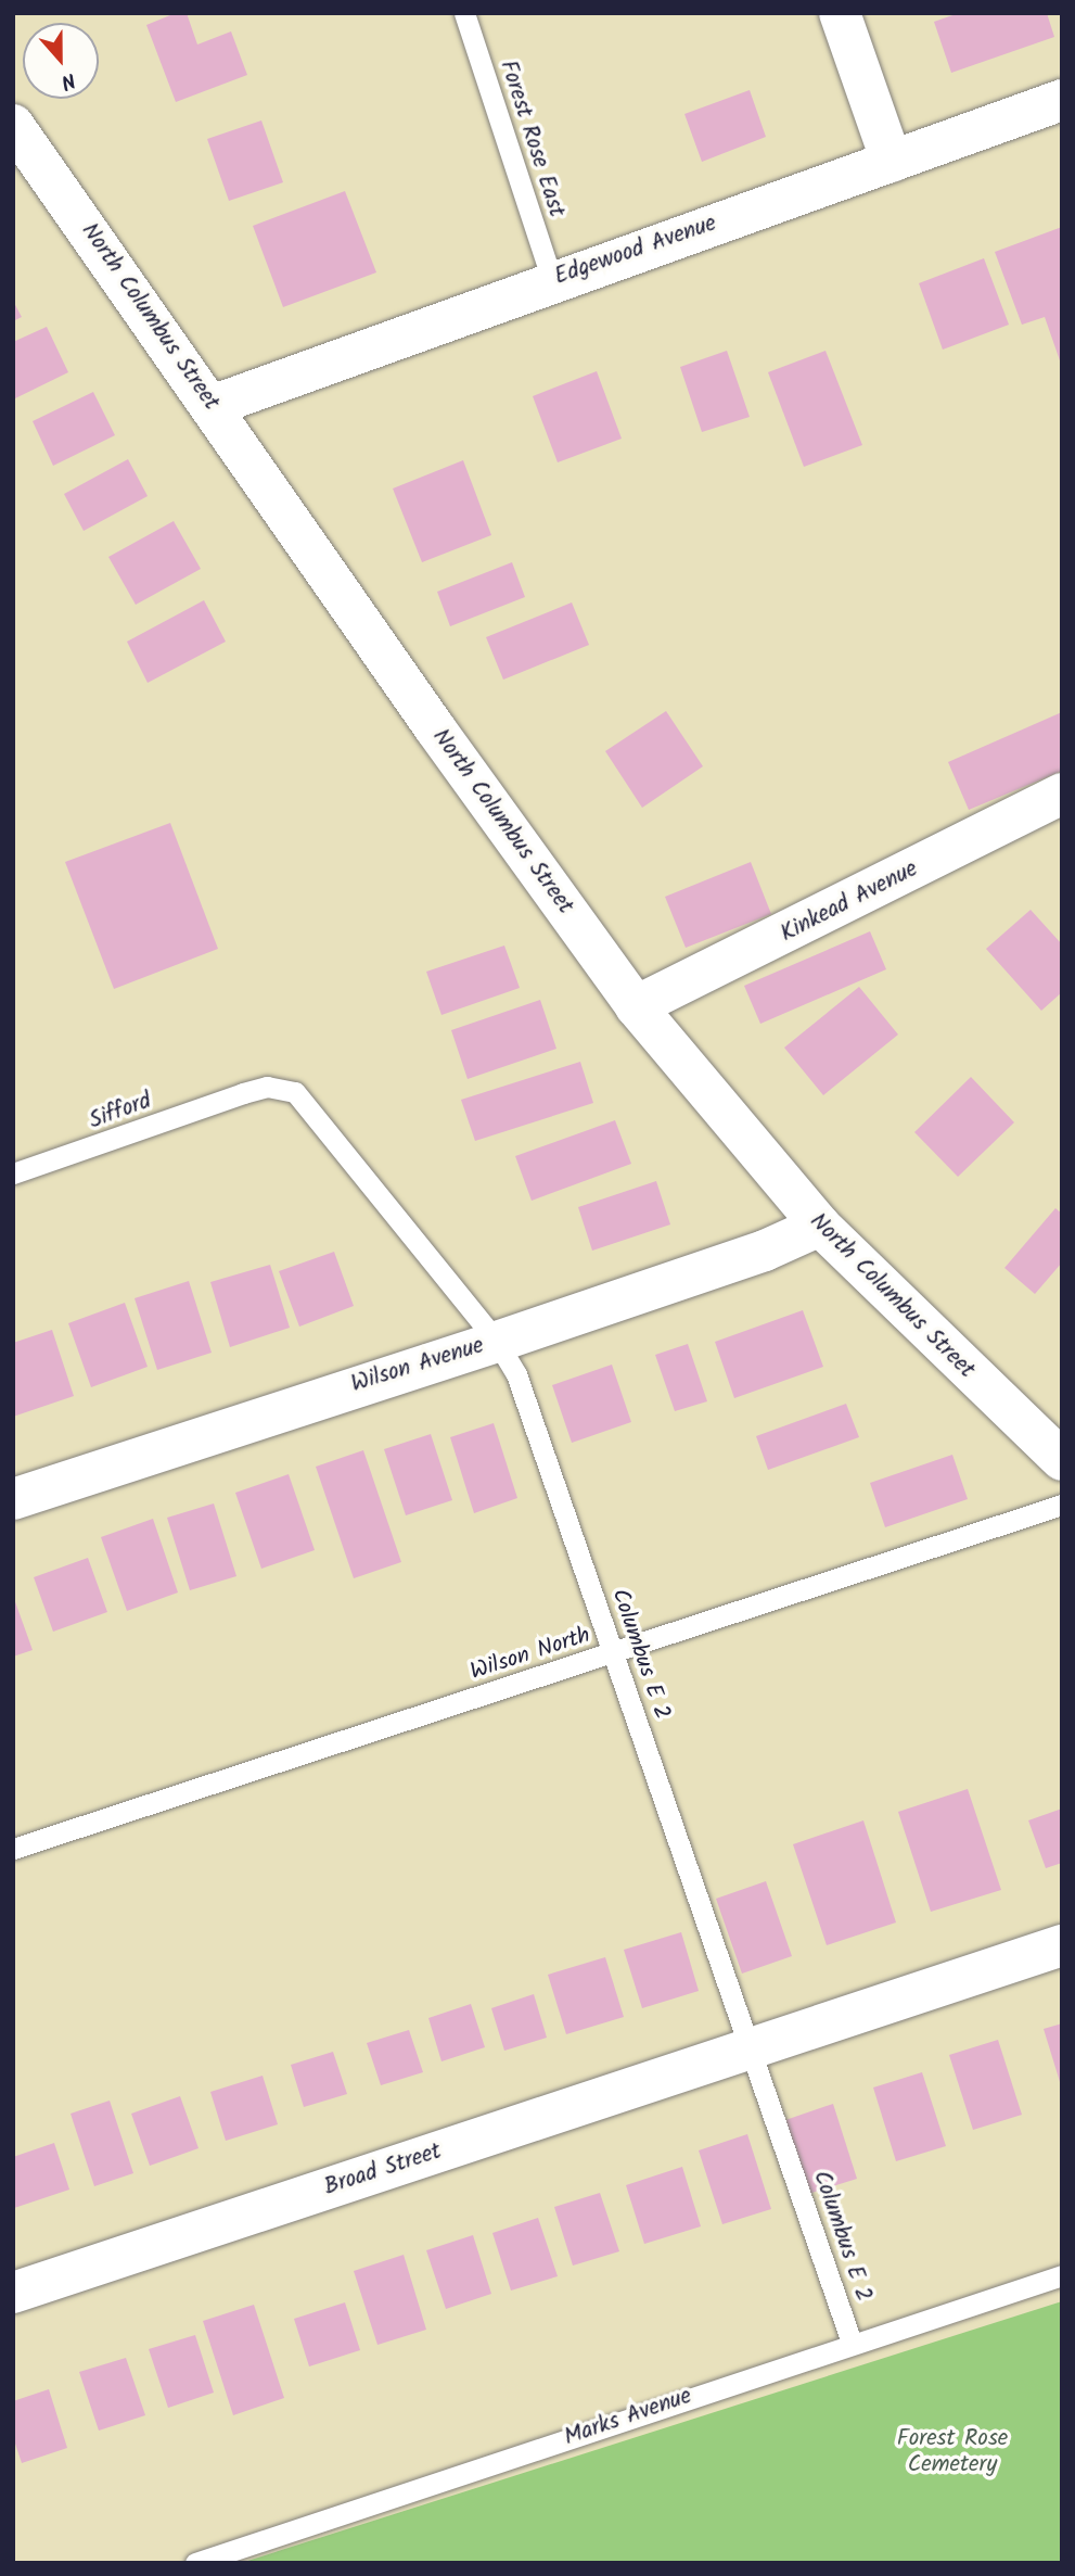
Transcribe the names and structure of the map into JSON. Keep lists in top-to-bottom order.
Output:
{
  "streets": {
    "street": [
      "Edgewood Avenue",
      "North Columbus Street",
      "Kinkead Avenue",
      "Wilson Avenue",
      "Broad Street"
    ],
    "lane": [
      "Forest Rose East",
      "Sifford",
      "Wilson North",
      "Columbus E 2",
      "Marks Avenue"
    ]
  },
  "crossings": [
    ["Forest Rose East", "Edgewood Avenue"],
    ["Edgewood Avenue", "North Columbus Street"],
    ["North Columbus Street", "Kinkead Avenue"],
    ["North Columbus Street", "Wilson Avenue"],
    ["Sifford", "Columbus E 2"],
    ["Wilson Avenue", "Columbus E 2"],
    ["Wilson North", "Columbus E 2"],
    ["Columbus E 2", "Broad Street"],
    ["Columbus E 2", "Marks Avenue"]
  ],
  "parks": ["Forest Rose Cemetery"],
  "north": "bottom"
}
